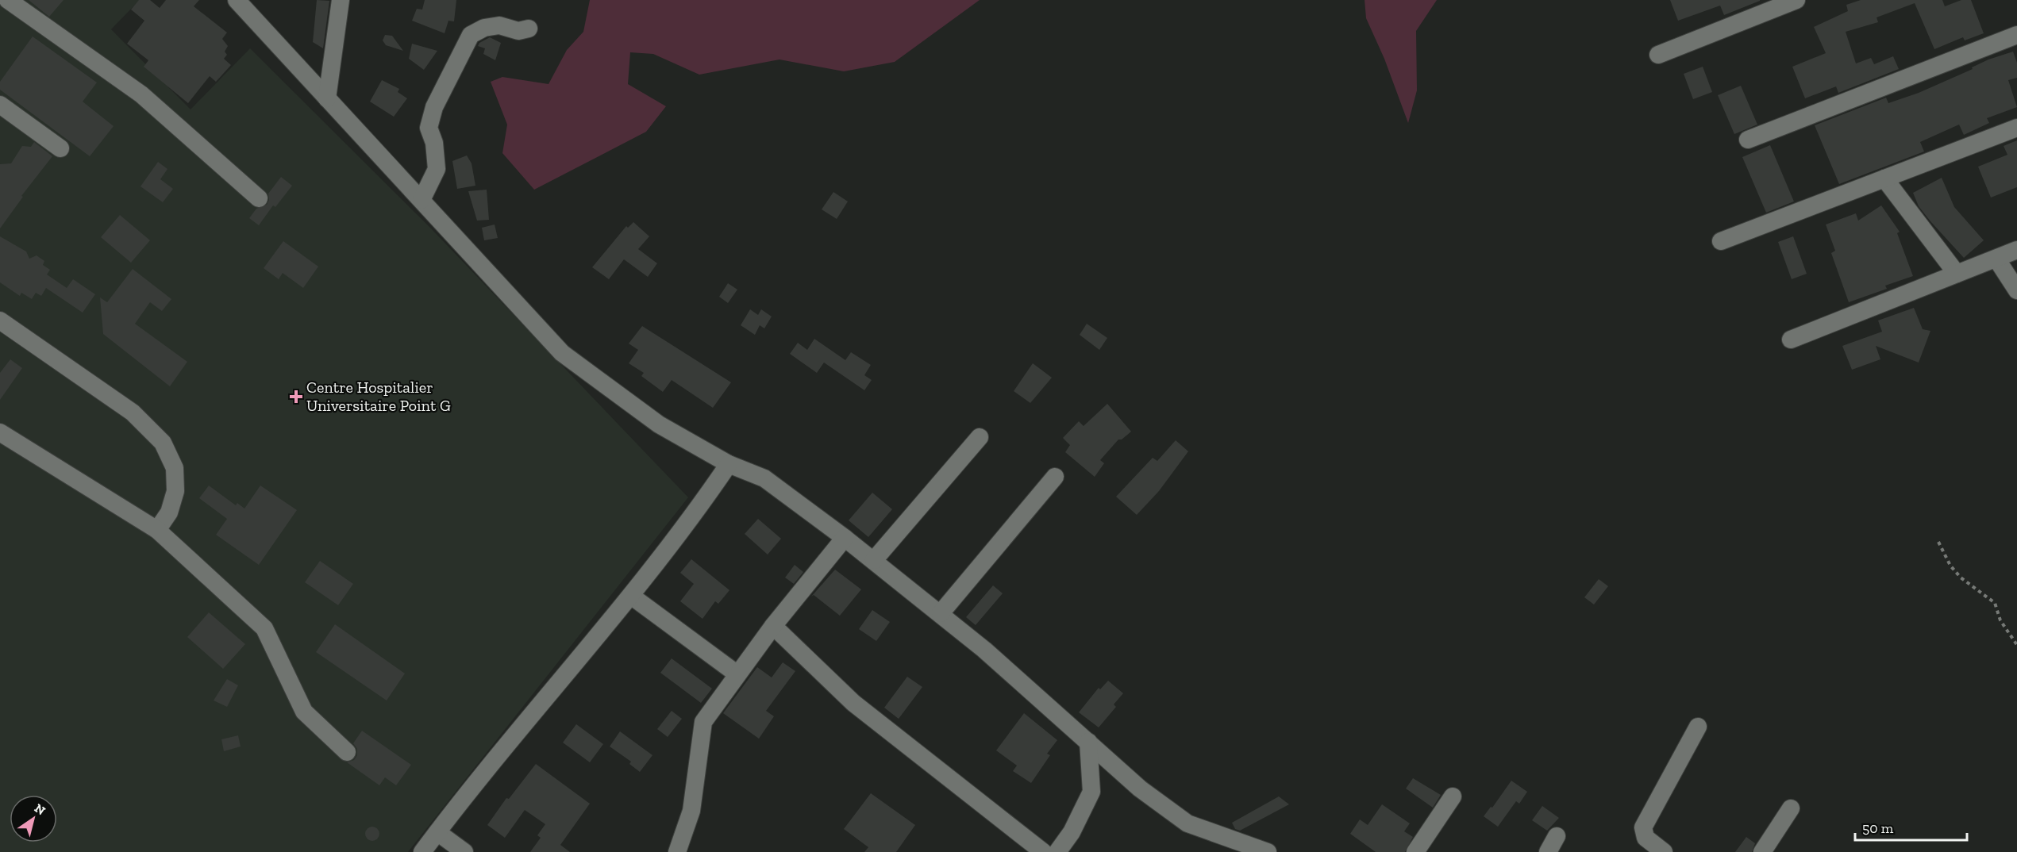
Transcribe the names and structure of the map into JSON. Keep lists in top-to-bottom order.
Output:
{
  "places": {
    "health": ["Centre Hospitalier Universitaire Point G"]
  },
  "scale_bar": "50 m",
  "north": "top right"
}
